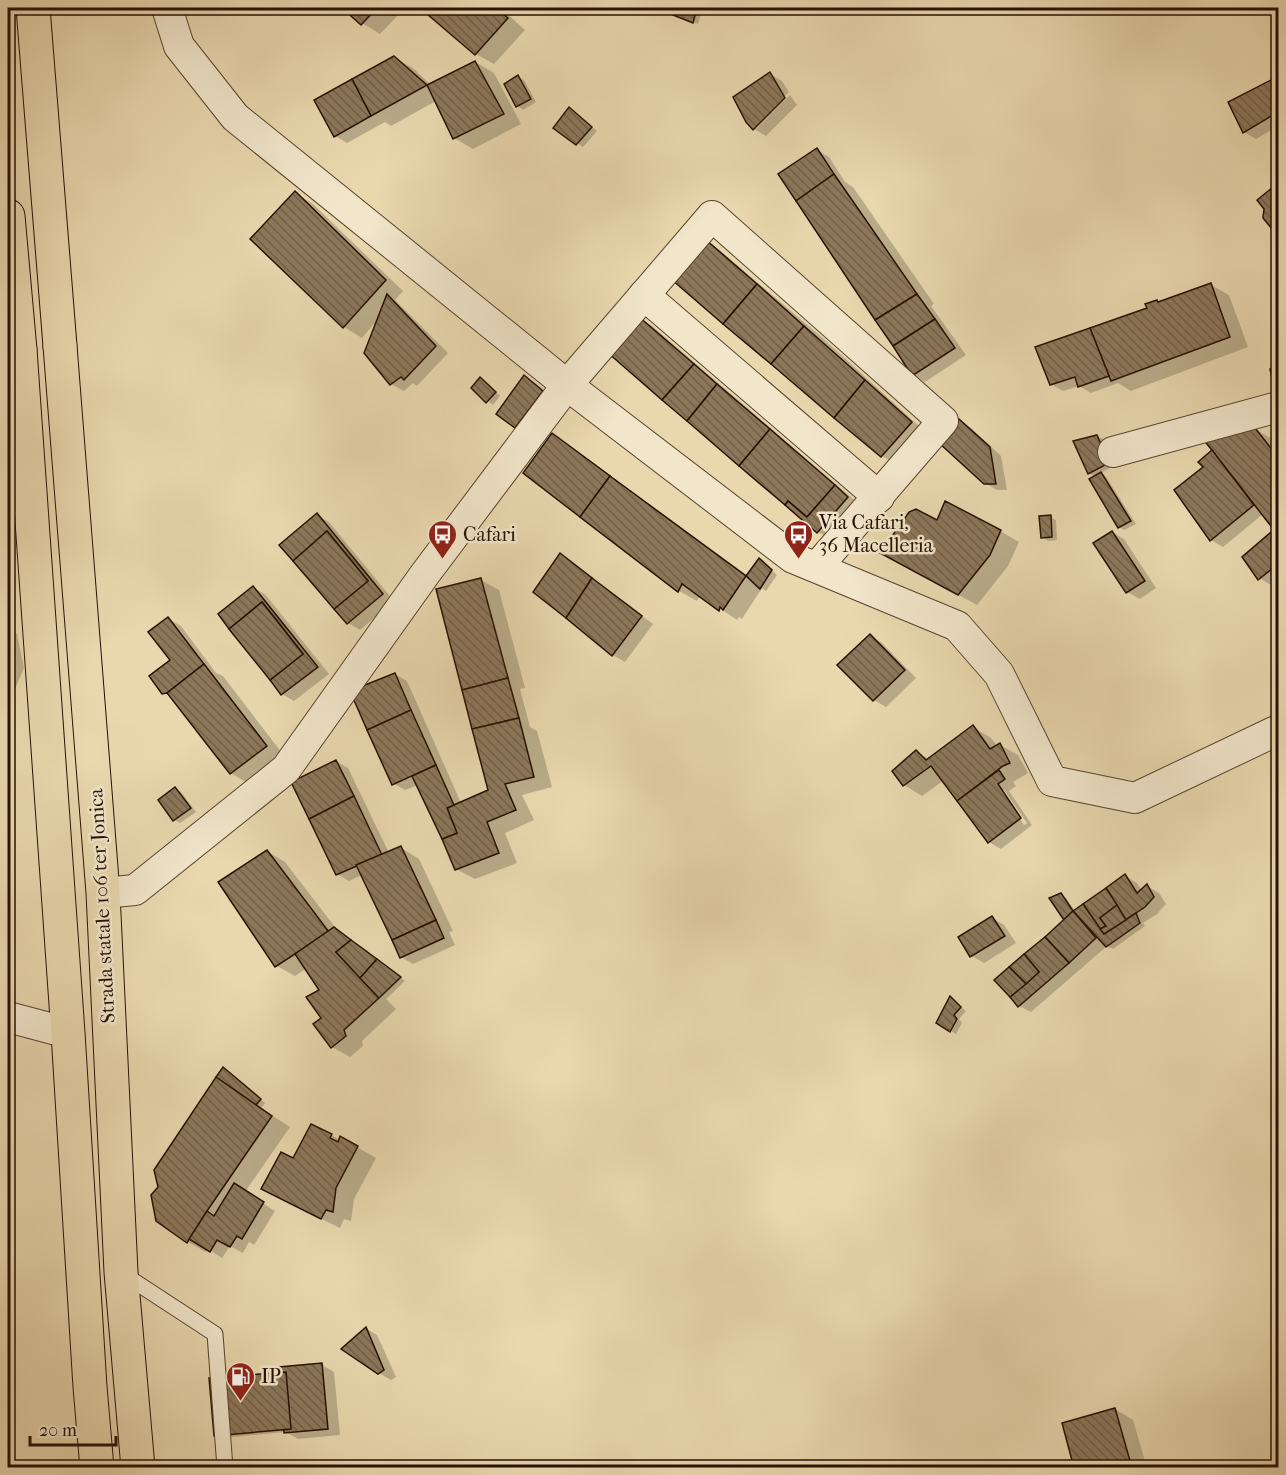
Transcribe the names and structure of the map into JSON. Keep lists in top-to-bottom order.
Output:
{
  "streets": {
    "main road": ["Strada statale 106 ter Jonica"]
  },
  "places": {
    "bus stop": ["Cafari", "Via Cafari, 36 Macelleria"],
    "fuel station": ["IP"]
  },
  "scale_bar": "20 m"
}
